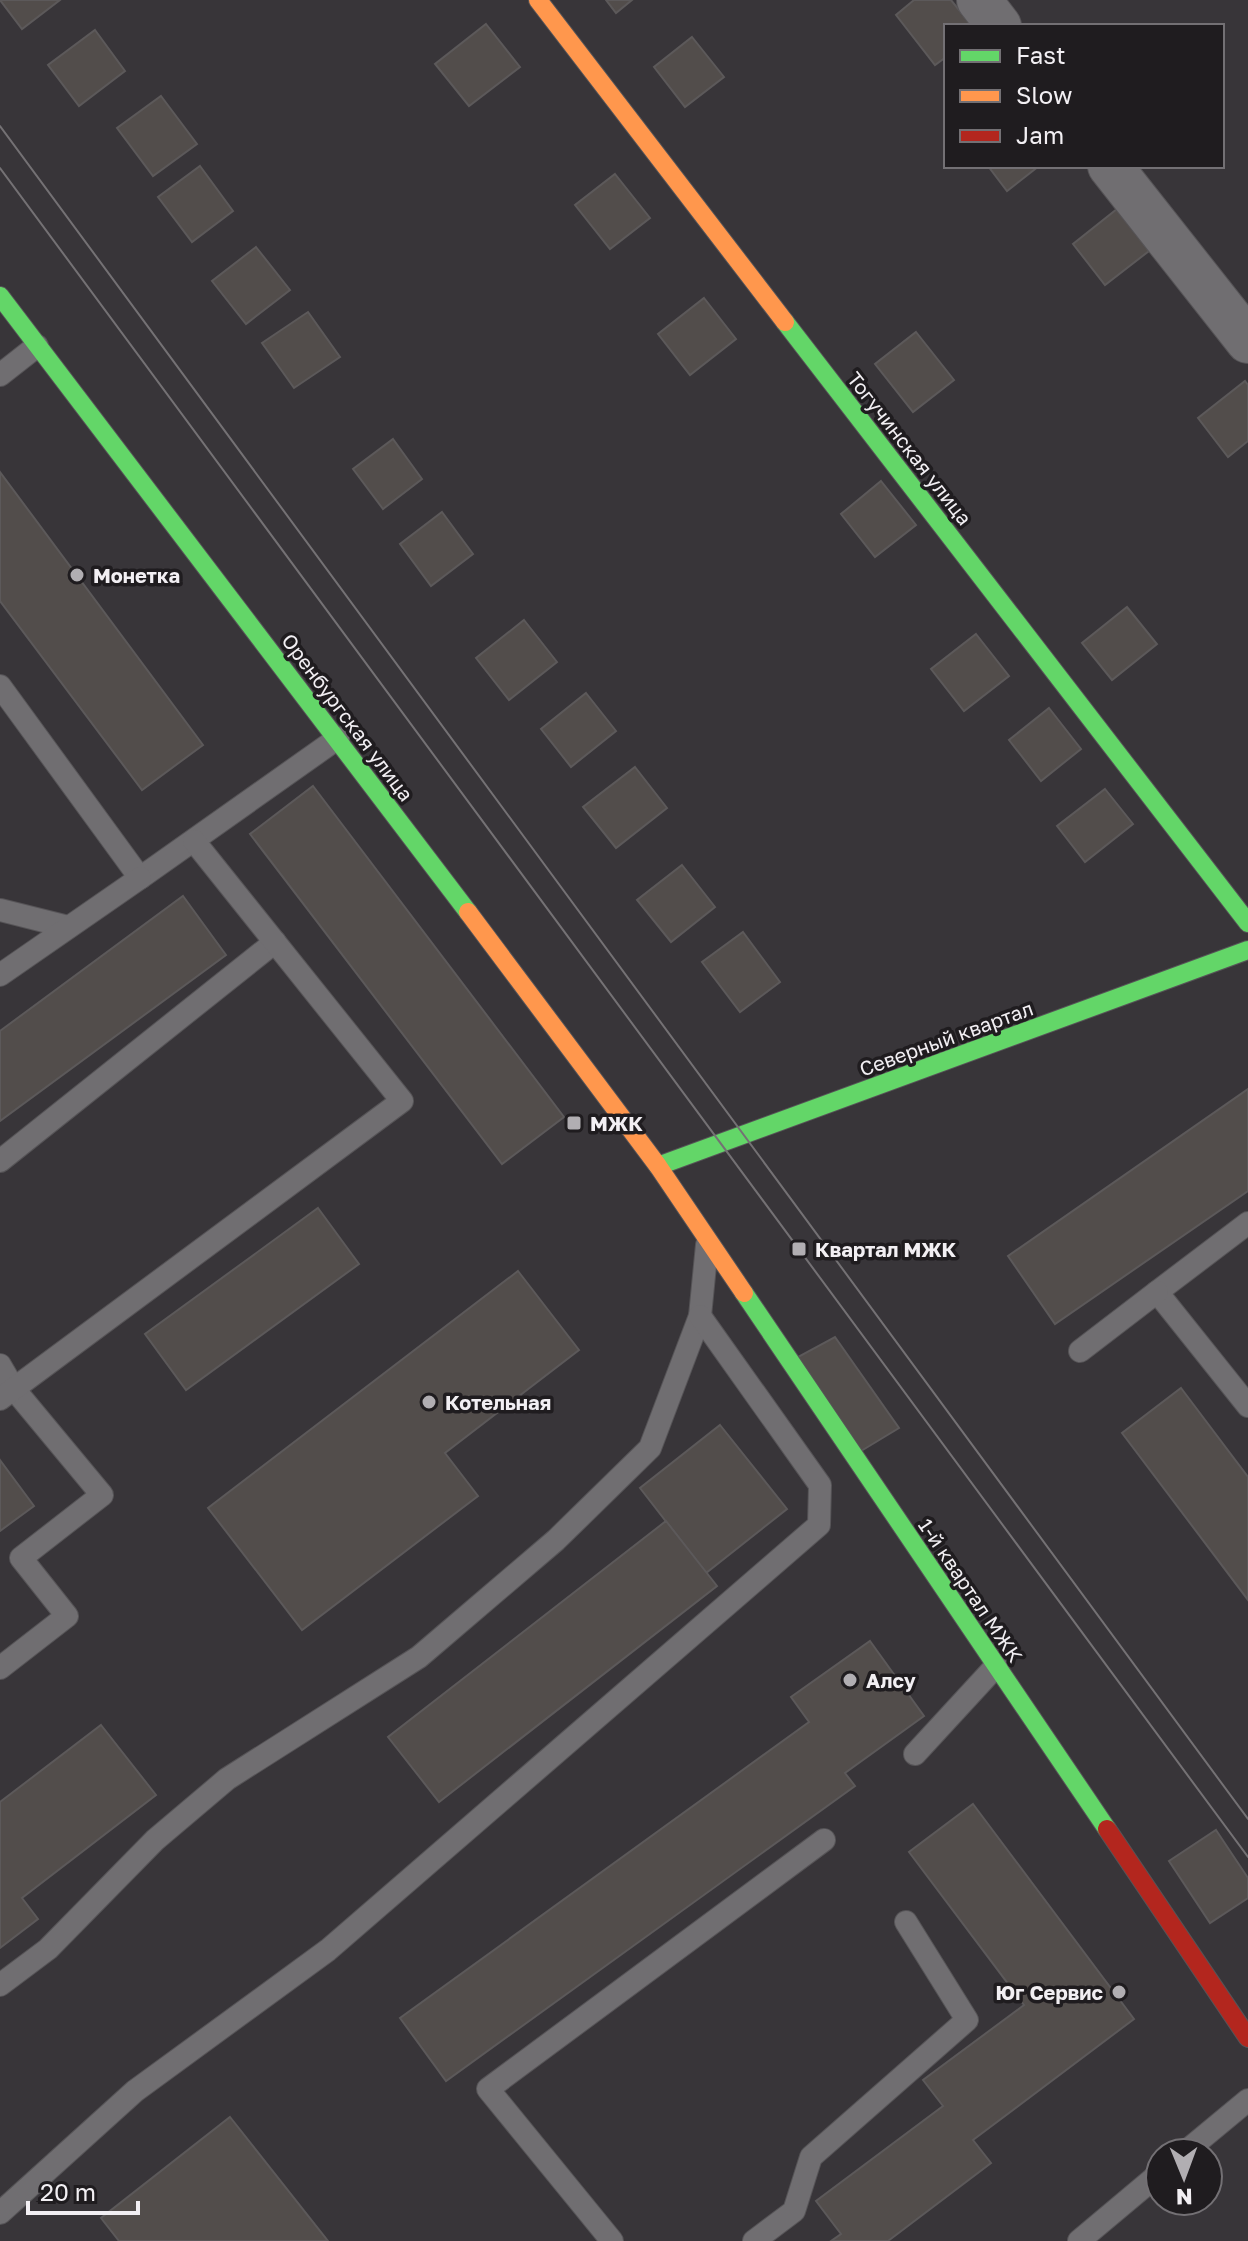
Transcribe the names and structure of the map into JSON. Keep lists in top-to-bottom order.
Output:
{
  "streets": {
    "street": [
      "Тогучинская улица",
      "Оренбургская улица",
      "Северный квартал",
      "1-й квартал МЖК"
    ]
  },
  "crossings": [
    ["Оренбургская улица", "Северный квартал"],
    ["Оренбургская улица", "1-й квартал МЖК"],
    ["Северный квартал", "1-й квартал МЖК"]
  ],
  "places": {
    "other": [
      "Монетка",
      "Котельная",
      "Алсу",
      "Юг Сервис"
    ],
    "transit": ["МЖК", "Квартал МЖК"]
  },
  "legend": ["Fast", "Slow", "Jam"],
  "scale_bar": "20 m",
  "north": "bottom"
}
